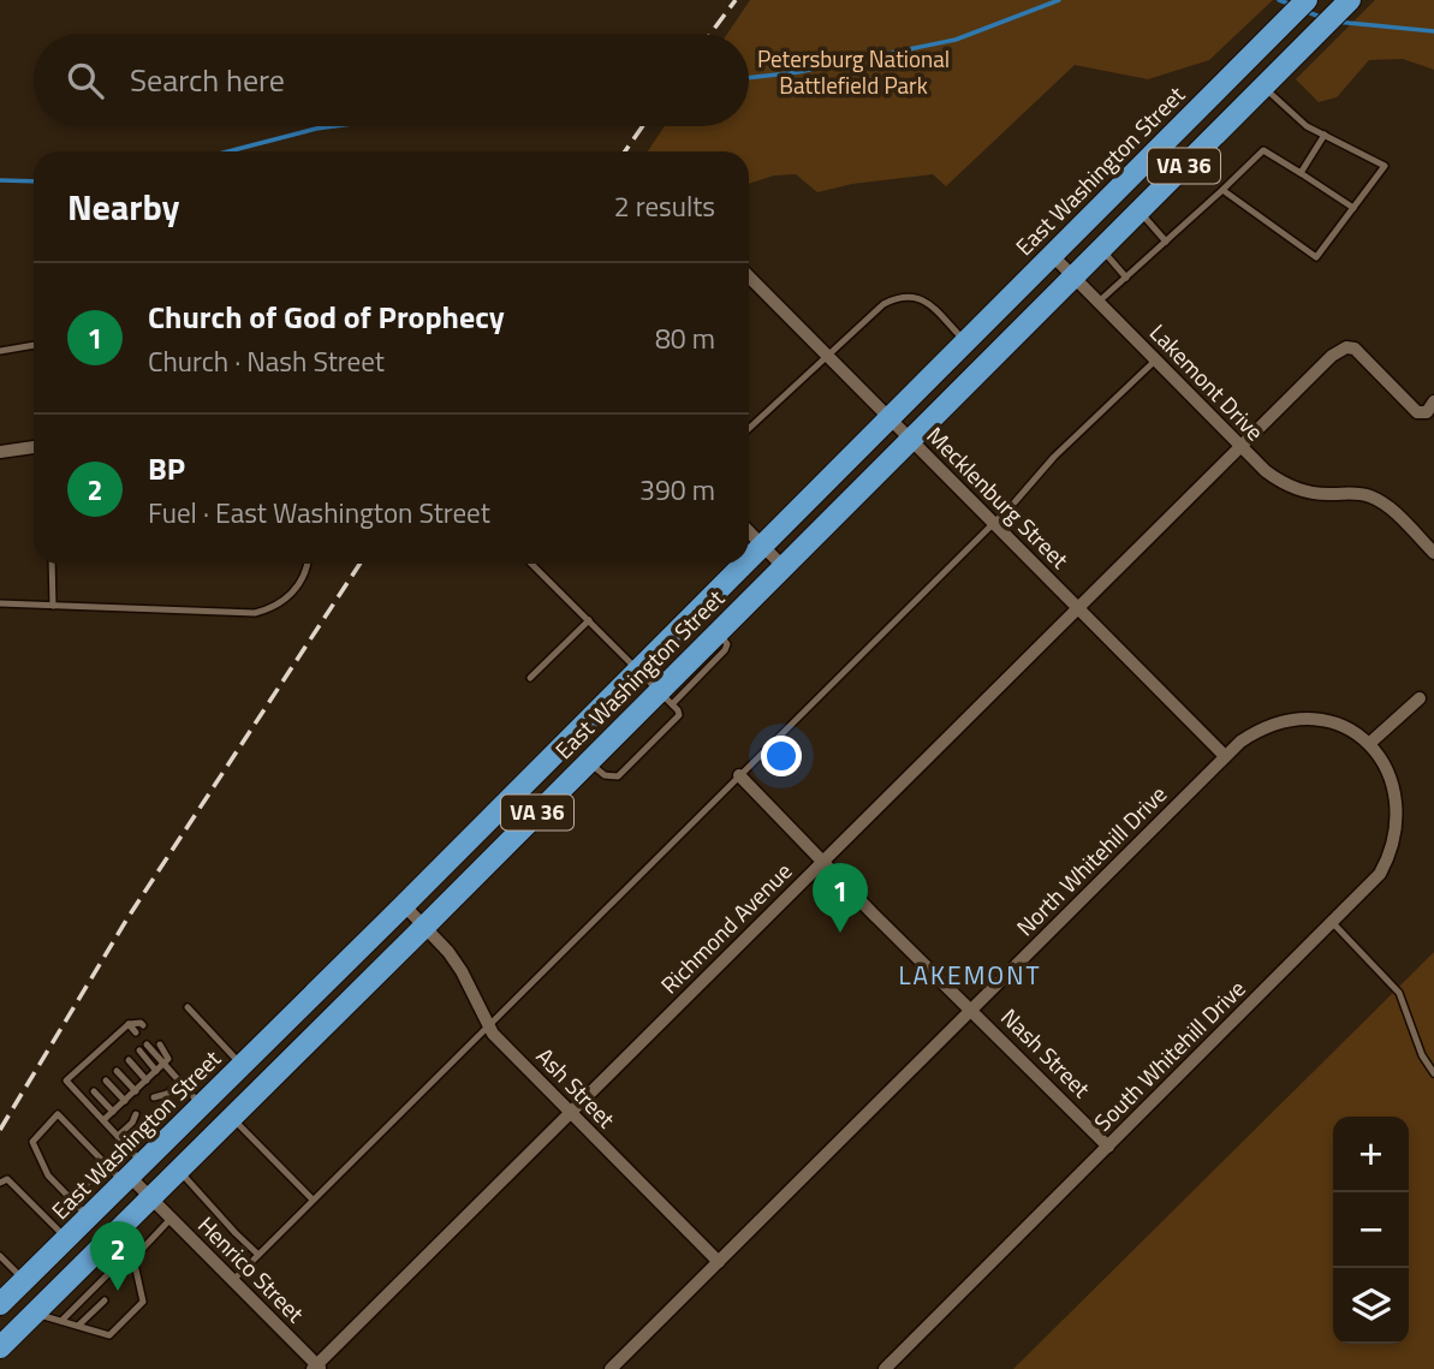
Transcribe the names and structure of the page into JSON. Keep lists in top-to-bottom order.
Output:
{
  "streets": {
    "highway": ["VA 36", "East Washington Street"],
    "street": [
      "Lakemont Drive",
      "Mecklenburg Street",
      "North Whitehill Drive",
      "Richmond Avenue",
      "Nash Street",
      "South Whitehill Drive",
      "Ash Street",
      "Henrico Street"
    ]
  },
  "crossings": [
    ["East Washington Street", "Lakemont Drive"],
    ["East Washington Street", "Mecklenburg Street"],
    ["East Washington Street", "Ash Street"],
    ["East Washington Street", "Henrico Street"],
    ["Lakemont Drive", "Richmond Avenue"],
    ["Mecklenburg Street", "North Whitehill Drive"],
    ["Mecklenburg Street", "Richmond Avenue"],
    ["North Whitehill Drive", "Nash Street"],
    ["North Whitehill Drive", "South Whitehill Drive"],
    ["North Whitehill Drive", "Ash Street"],
    ["Richmond Avenue", "Nash Street"],
    ["Richmond Avenue", "Ash Street"],
    ["Richmond Avenue", "Henrico Street"],
    ["Nash Street", "South Whitehill Drive"]
  ],
  "districts": ["LAKEMONT"],
  "parks": ["Petersburg National Battlefield Park"],
  "page": {
    "search": "Search here",
    "heading": ["Nearby", "2 results"],
    "list": [
      {
        "mark": "1",
        "name": "Church of God of Prophecy",
        "note": "Church · Nash Street",
        "value": "80 m"
      },
      {
        "mark": "2",
        "name": "BP",
        "note": "Fuel · East Washington Street",
        "value": "390 m"
      }
    ],
    "pins": ["1", "2"],
    "map_buttons": ["+", "−"]
  }
}
